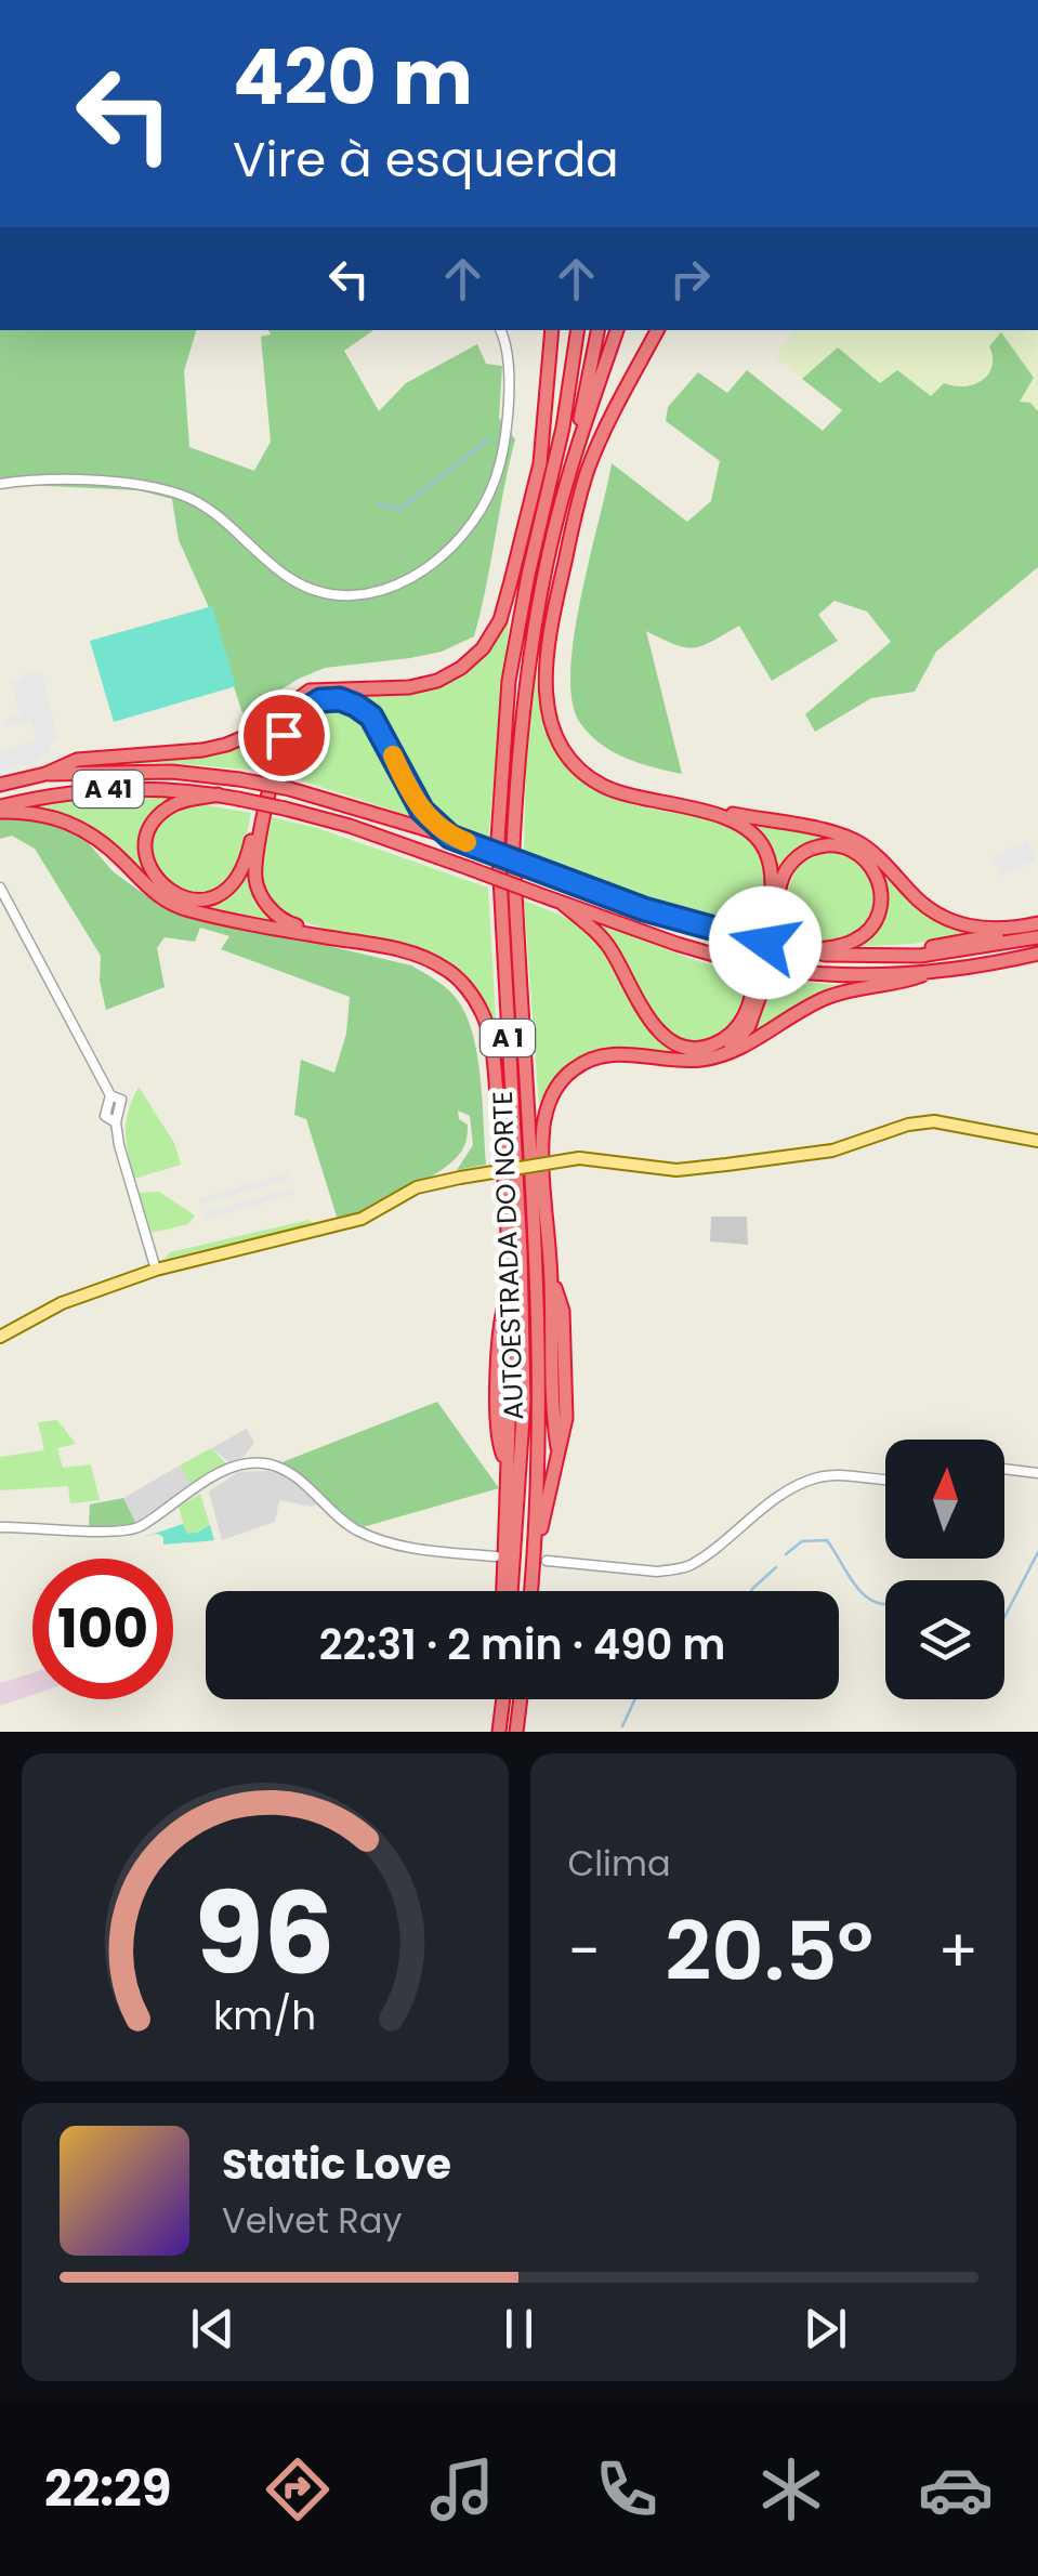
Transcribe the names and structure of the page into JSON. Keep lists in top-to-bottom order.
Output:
{
  "streets": {
    "highway": ["A 41", "A 1", "AUTOESTRADA DO NORTE"]
  },
  "north": "top",
  "page": {
    "turn": ["420 m", "Vire à esquerda"],
    "limit": "100",
    "trip": "22:31 · 2 min · 490 m",
    "tile": "Clima",
    "heat": ["−", "20.5°", "+"],
    "song": ["Static Love", "Velvet Ray"],
    "tabs": "22:29",
    "gauge": ["96", "km/h"]
  }
}
